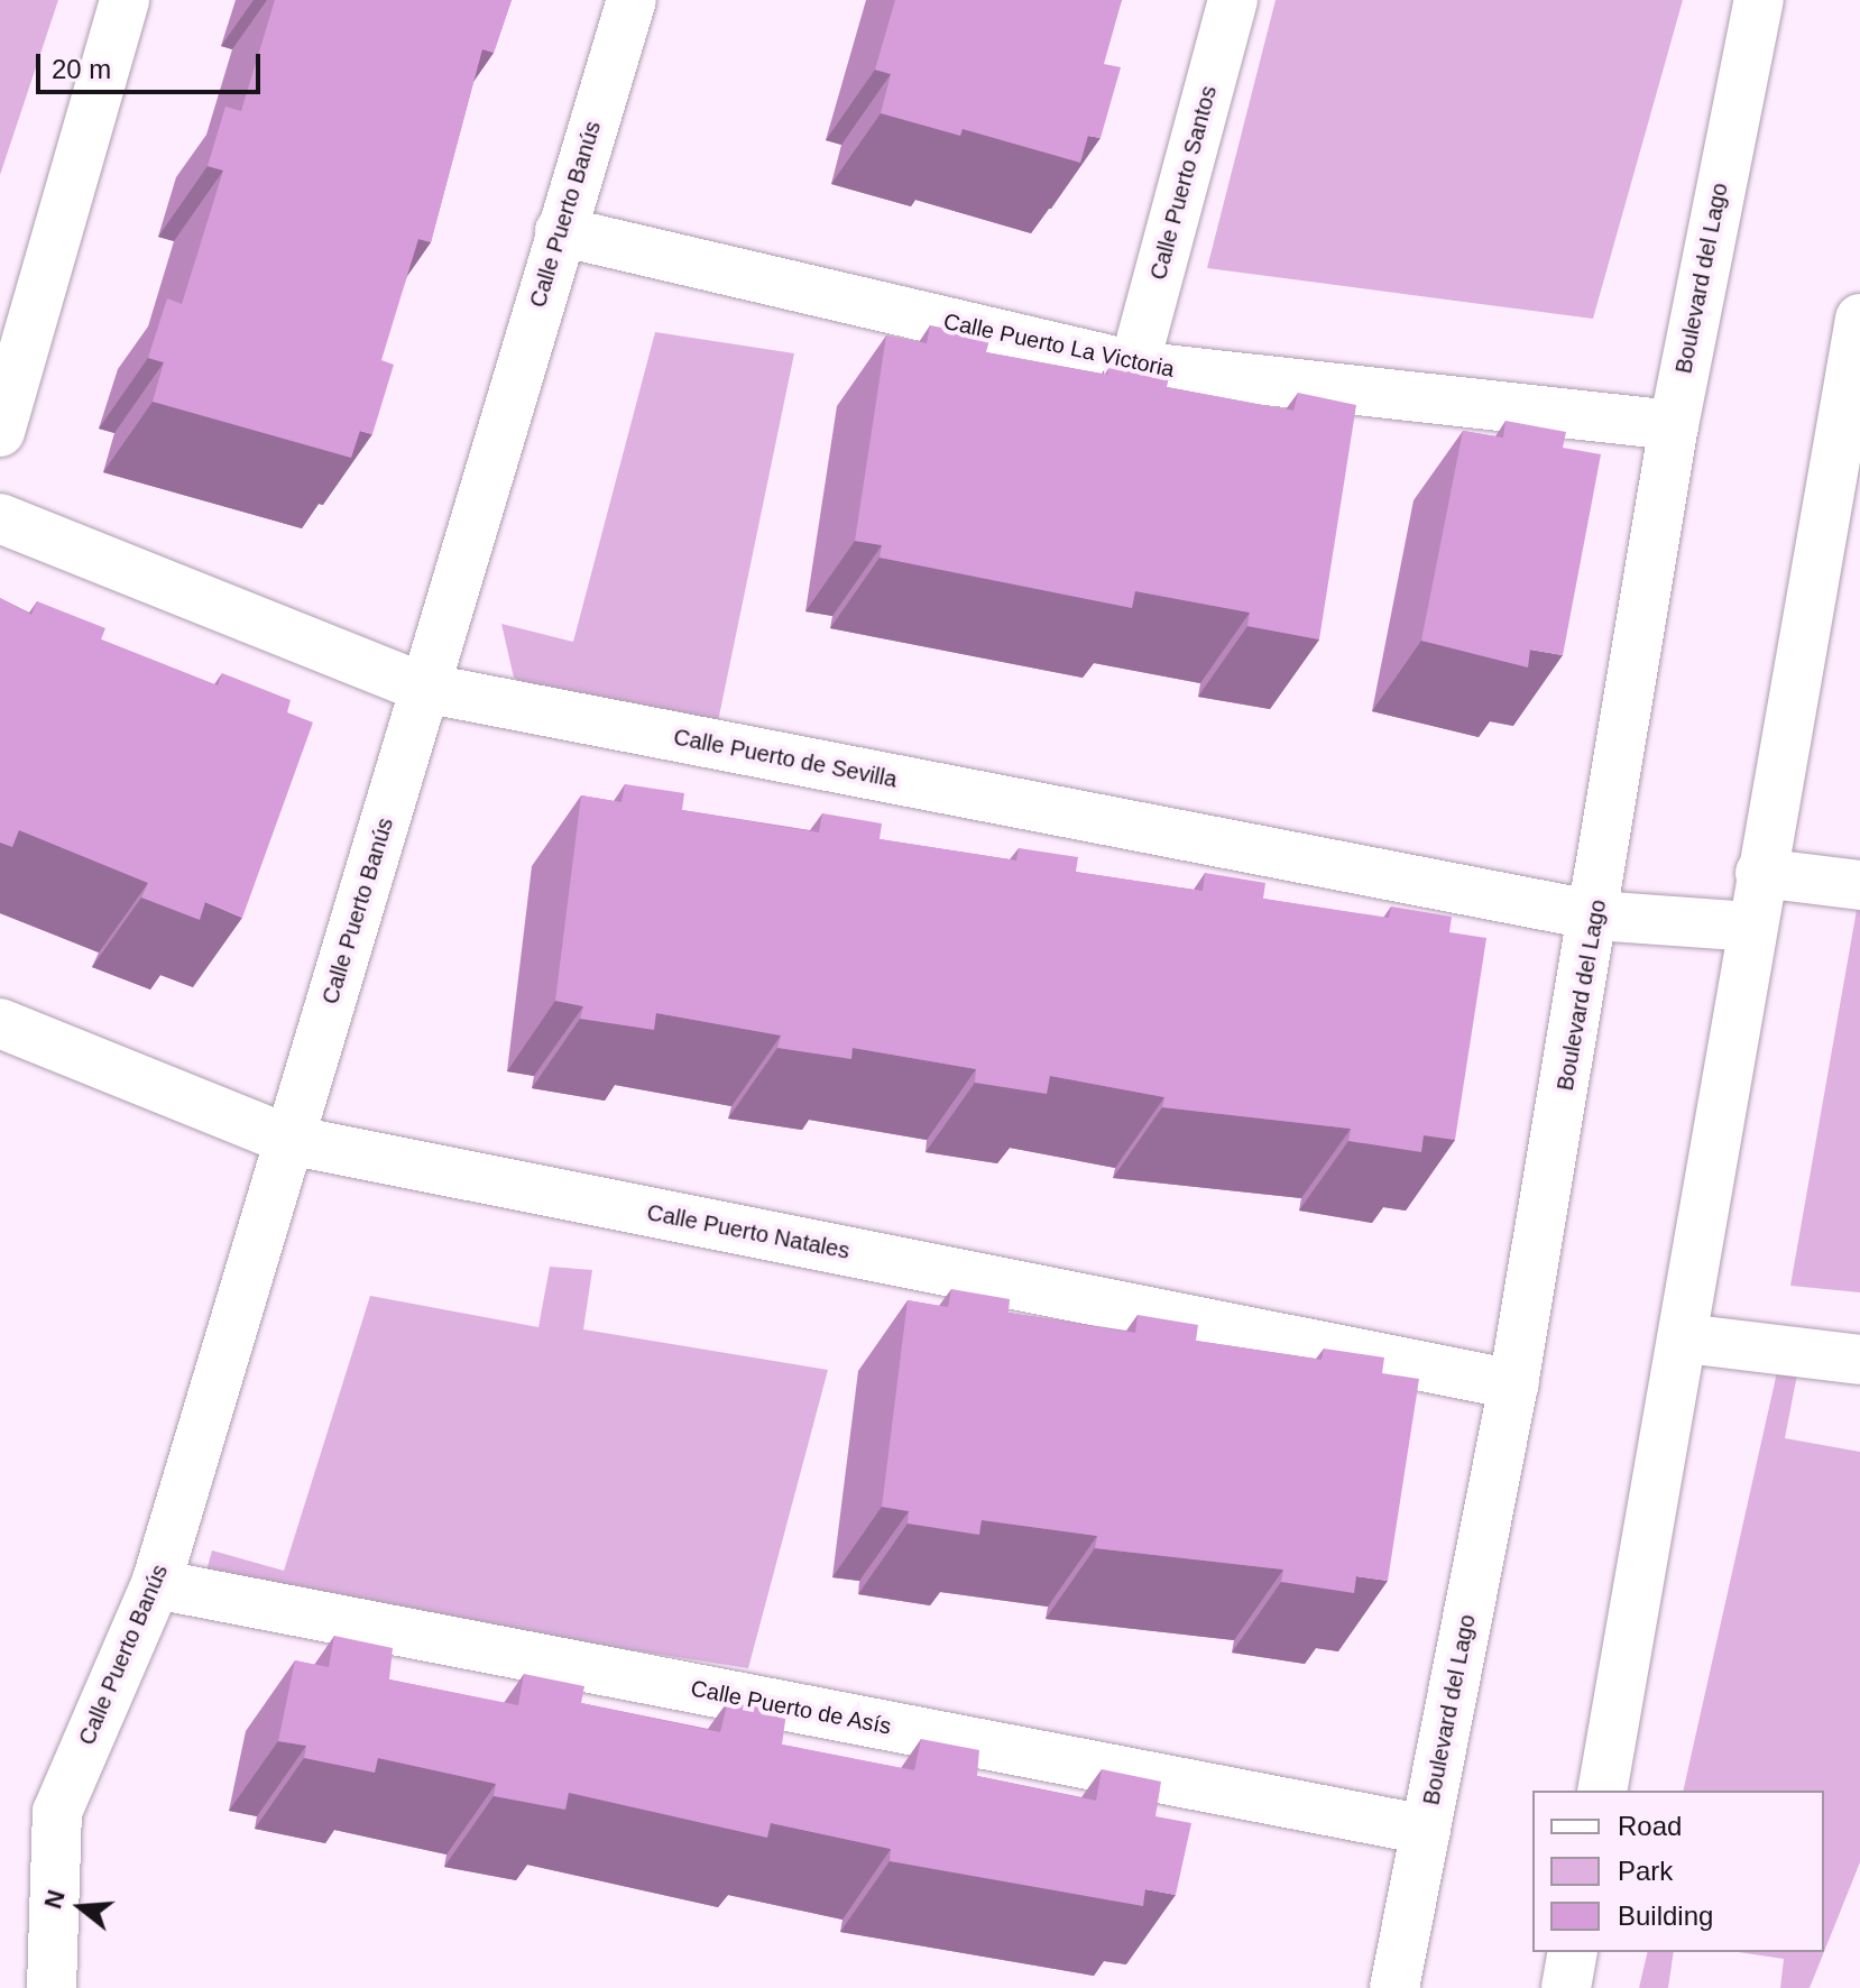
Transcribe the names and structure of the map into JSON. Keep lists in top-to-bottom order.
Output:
{
  "streets": {
    "street": [
      "Calle Puerto Santos",
      "Calle Puerto Banús",
      "Boulevard del Lago",
      "Calle Puerto La Victoria",
      "Calle Puerto de Sevilla",
      "Calle Puerto Natales",
      "Calle Puerto de Asís"
    ]
  },
  "crossings": [
    ["Calle Puerto Santos", "Calle Puerto La Victoria"],
    ["Calle Puerto Banús", "Calle Puerto La Victoria"],
    ["Calle Puerto Banús", "Calle Puerto de Sevilla"],
    ["Calle Puerto Banús", "Calle Puerto Natales"],
    ["Calle Puerto Banús", "Calle Puerto de Asís"],
    ["Boulevard del Lago", "Calle Puerto La Victoria"],
    ["Boulevard del Lago", "Calle Puerto de Sevilla"],
    ["Boulevard del Lago", "Calle Puerto Natales"],
    ["Boulevard del Lago", "Calle Puerto de Asís"]
  ],
  "legend": ["Road", "Park", "Building"],
  "scale_bar": "20 m",
  "north": "left"
}
